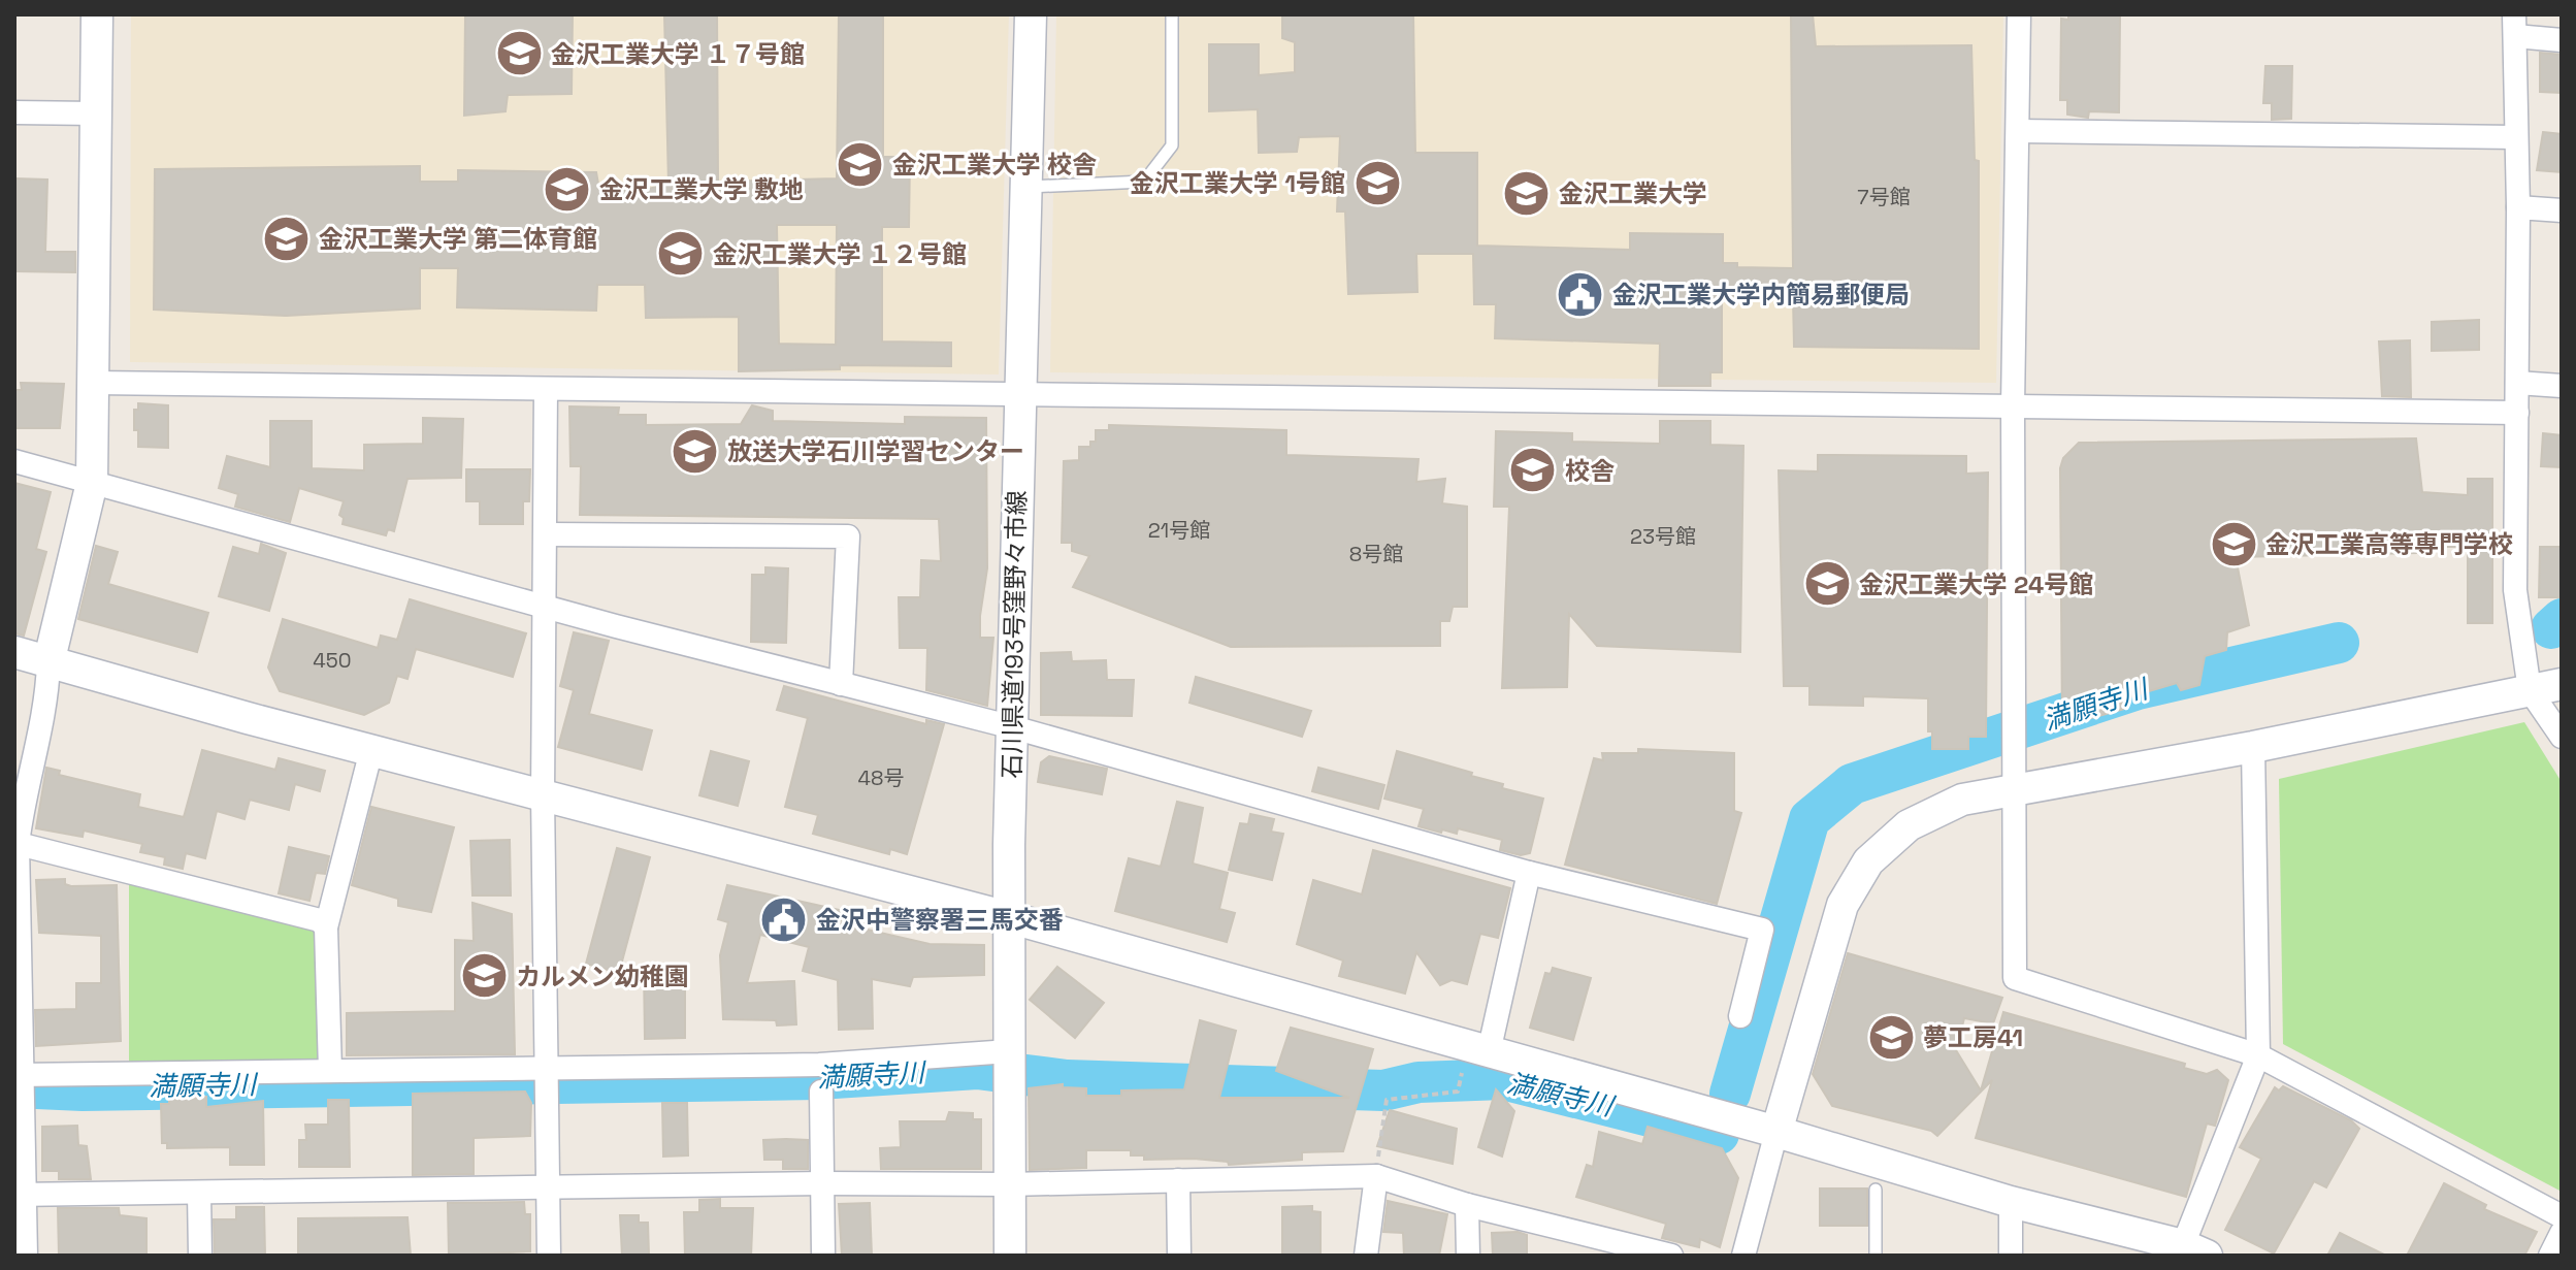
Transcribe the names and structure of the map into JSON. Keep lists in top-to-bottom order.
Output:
{
  "streets": {
    "street": ["石川県道193号窪野々市線"]
  },
  "water": ["満願寺川"],
  "places": {
    "school or university": [
      "金沢工業大学 １７号館",
      "金沢工業大学 校舎",
      "金沢工業大学 1号館",
      "金沢工業大学 敷地",
      "金沢工業大学",
      "金沢工業大学 第二体育館",
      "金沢工業大学 １２号館",
      "放送大学石川学習センター",
      "校舎",
      "金沢工業高等専門学校",
      "金沢工業大学 24号館",
      "カルメン幼稚園",
      "夢工房41"
    ],
    "public building": ["金沢工業大学内簡易郵便局", "金沢中警察署三馬交番"]
  },
  "house_numbers": [
    "7号館",
    "21号館",
    "23号館",
    "8号館",
    "450",
    "48号"
  ]
}
